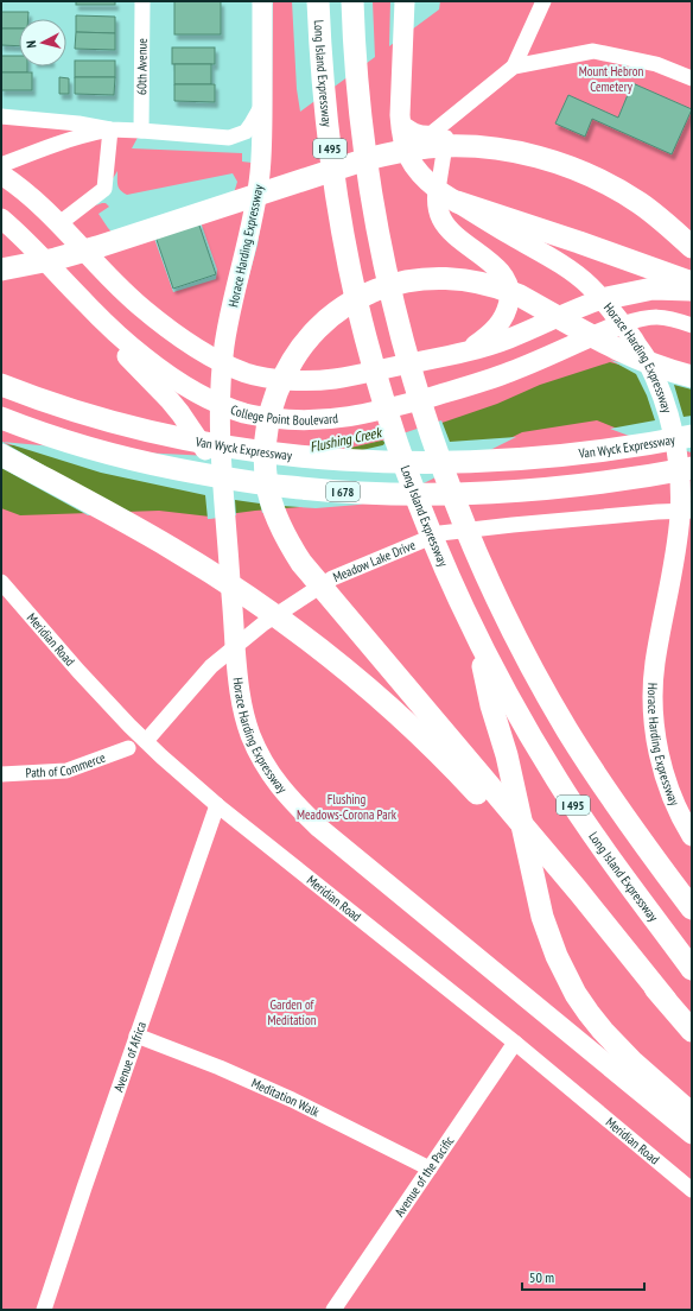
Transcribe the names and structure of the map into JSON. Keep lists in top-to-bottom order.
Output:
{
  "streets": {
    "highway": [
      "Long Island Expressway",
      "I 495",
      "Van Wyck Expressway",
      "I 678"
    ],
    "main road": ["Horace Harding Expressway", "College Point Boulevard"],
    "street": [
      "60th Avenue",
      "Meadow Lake Drive",
      "Meridian Road",
      "Path of Commerce",
      "Avenue of Africa",
      "Meditation Walk",
      "Avenue of the Pacific"
    ]
  },
  "crossings": [
    ["Horace Harding Expressway", "College Point Boulevard"],
    ["Meadow Lake Drive", "Meridian Road"],
    ["Meridian Road", "Avenue of Africa"],
    ["Meridian Road", "Avenue of the Pacific"],
    ["Avenue of Africa", "Meditation Walk"],
    ["Meditation Walk", "Avenue of the Pacific"]
  ],
  "water": ["Flushing Creek"],
  "parks": ["Mount Hebron Cemetery", "Flushing Meadows-Corona Park", "Garden of Meditation"],
  "scale_bar": "50 m",
  "north": "left"
}
